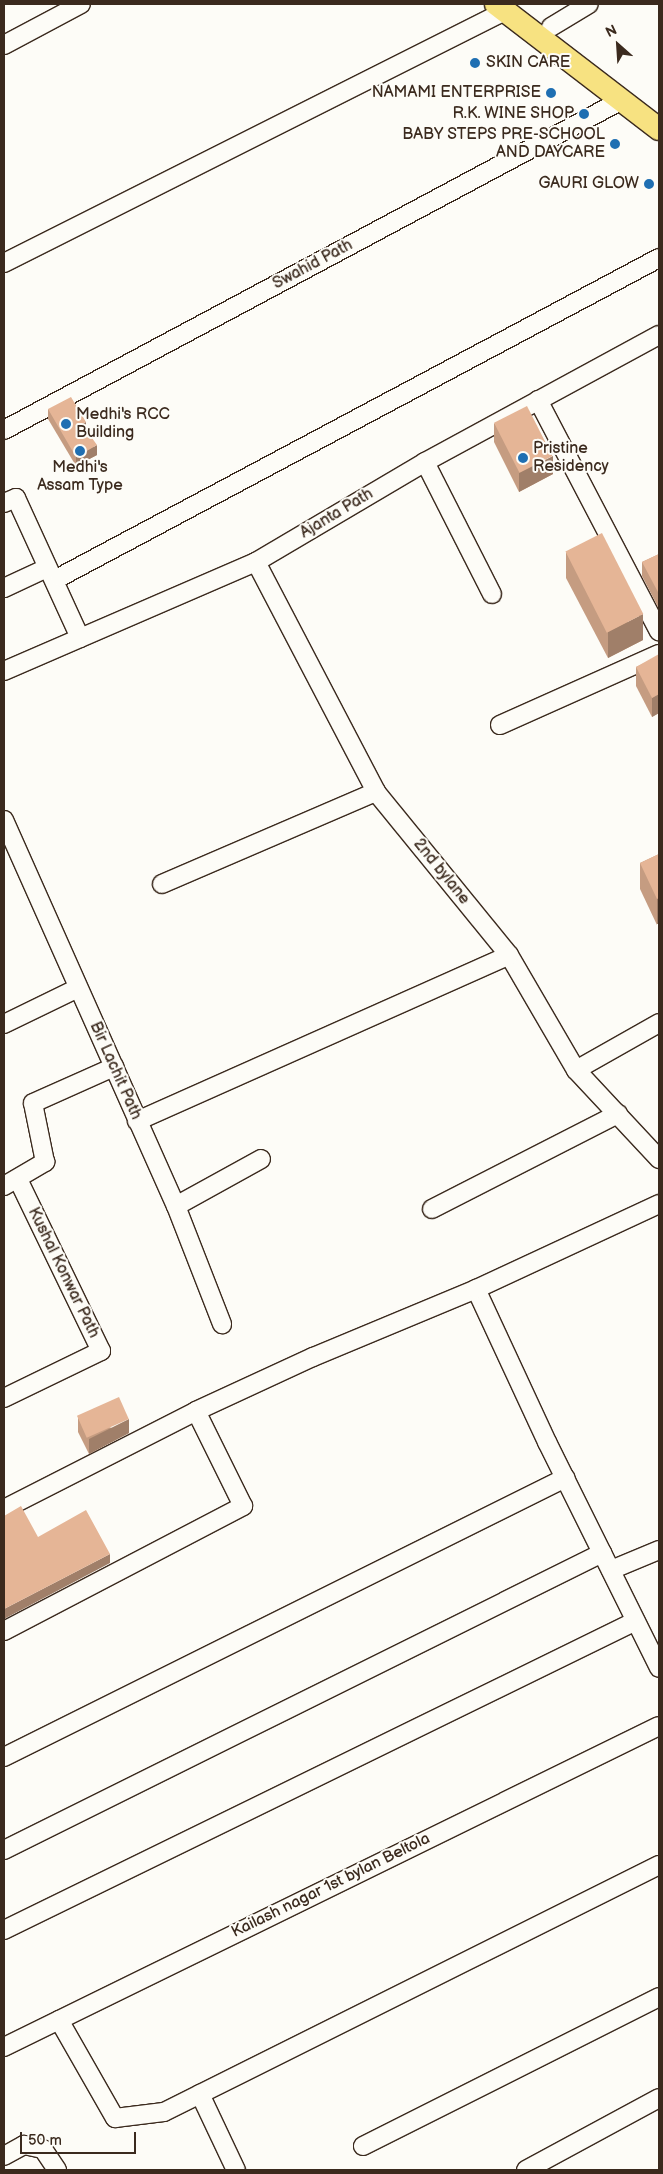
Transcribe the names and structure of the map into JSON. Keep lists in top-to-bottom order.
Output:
{
  "streets": {
    "street": [
      "Swahid Path",
      "Ajanta Path",
      "2nd bylane",
      "Bir Lachit Path",
      "Kushal Konwar Path",
      "Kailash nagar 1st bylan Beltola"
    ]
  },
  "crossings": [
    ["Ajanta Path", "2nd bylane"]
  ],
  "places": [
    "SKIN CARE",
    "NAMAMI ENTERPRISE",
    "R.K. WINE SHOP",
    "BABY STEPS PRE-SCHOOL AND DAYCARE",
    "GAURI GLOW",
    "Medhi's RCC Building",
    "Medhi's Assam Type",
    "Pristine Residency"
  ],
  "scale_bar": "50 m",
  "north": "top left"
}
